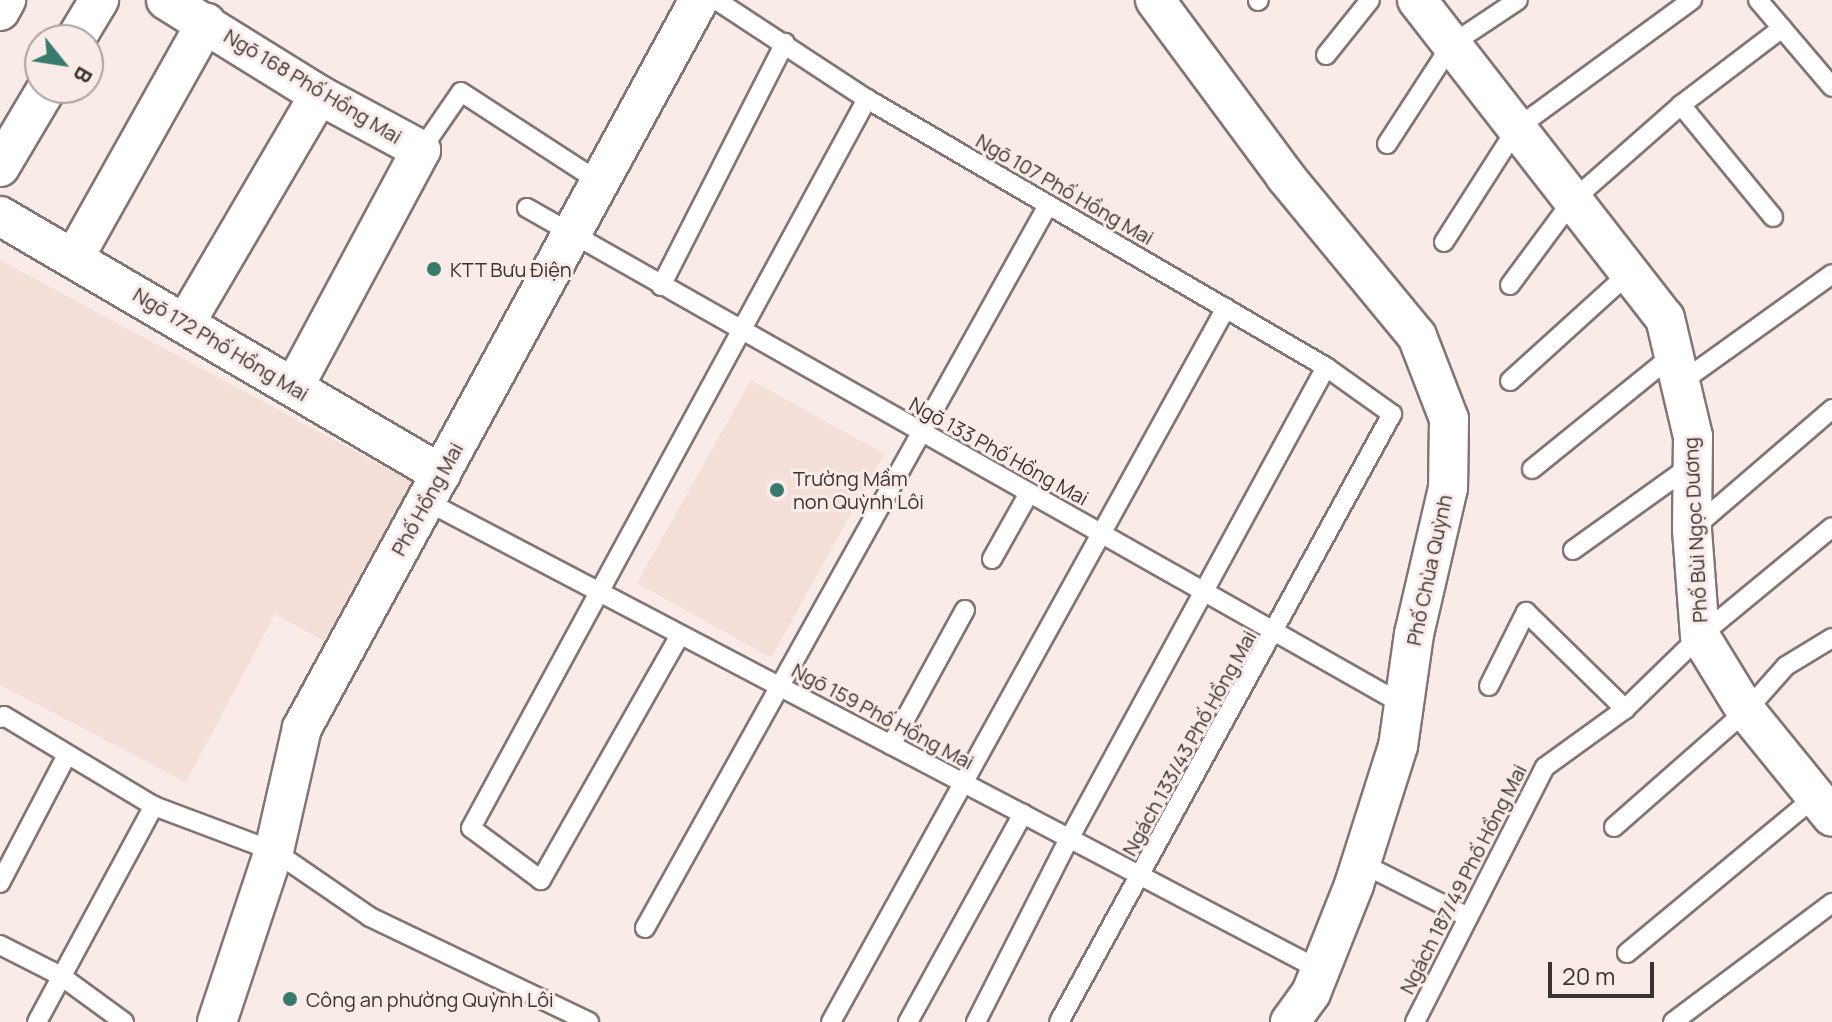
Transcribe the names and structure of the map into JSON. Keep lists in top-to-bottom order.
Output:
{
  "streets": {
    "street": [
      "Ngõ 168 Phố Hồng Mai",
      "Ngõ 172 Phố Hồng Mai",
      "Phố Hồng Mai",
      "Phố Bùi Ngọc Dương",
      "Phố Chùa Quỳnh"
    ],
    "lane": [
      "Ngõ 107 Phố Hồng Mai",
      "Ngõ 133 Phố Hồng Mai",
      "Ngõ 159 Phố Hồng Mai",
      "Ngách 133/43 Phố Hồng Mai",
      "Ngách 187/49 Phố Hồng Mai"
    ]
  },
  "crossings": [
    ["Ngõ 168 Phố Hồng Mai", "Phố Hồng Mai"],
    ["Ngõ 107 Phố Hồng Mai", "Ngách 133/43 Phố Hồng Mai"],
    ["Ngõ 172 Phố Hồng Mai", "Phố Hồng Mai"],
    ["Ngõ 172 Phố Hồng Mai", "Ngõ 159 Phố Hồng Mai"],
    ["Ngõ 133 Phố Hồng Mai", "Phố Hồng Mai"],
    ["Ngõ 133 Phố Hồng Mai", "Phố Chùa Quỳnh"],
    ["Ngõ 133 Phố Hồng Mai", "Ngách 133/43 Phố Hồng Mai"],
    ["Phố Hồng Mai", "Ngõ 159 Phố Hồng Mai"],
    ["Phố Bùi Ngọc Dương", "Ngách 187/49 Phố Hồng Mai"],
    ["Phố Chùa Quỳnh", "Ngõ 159 Phố Hồng Mai"],
    ["Ngõ 159 Phố Hồng Mai", "Ngách 133/43 Phố Hồng Mai"]
  ],
  "places": ["KTT Bưu Điện", "Trường Mầm non Quỳnh Lôi", "Công an phường Quỳnh Lôi"],
  "scale_bar": "20 m",
  "north": "bottom right"
}
